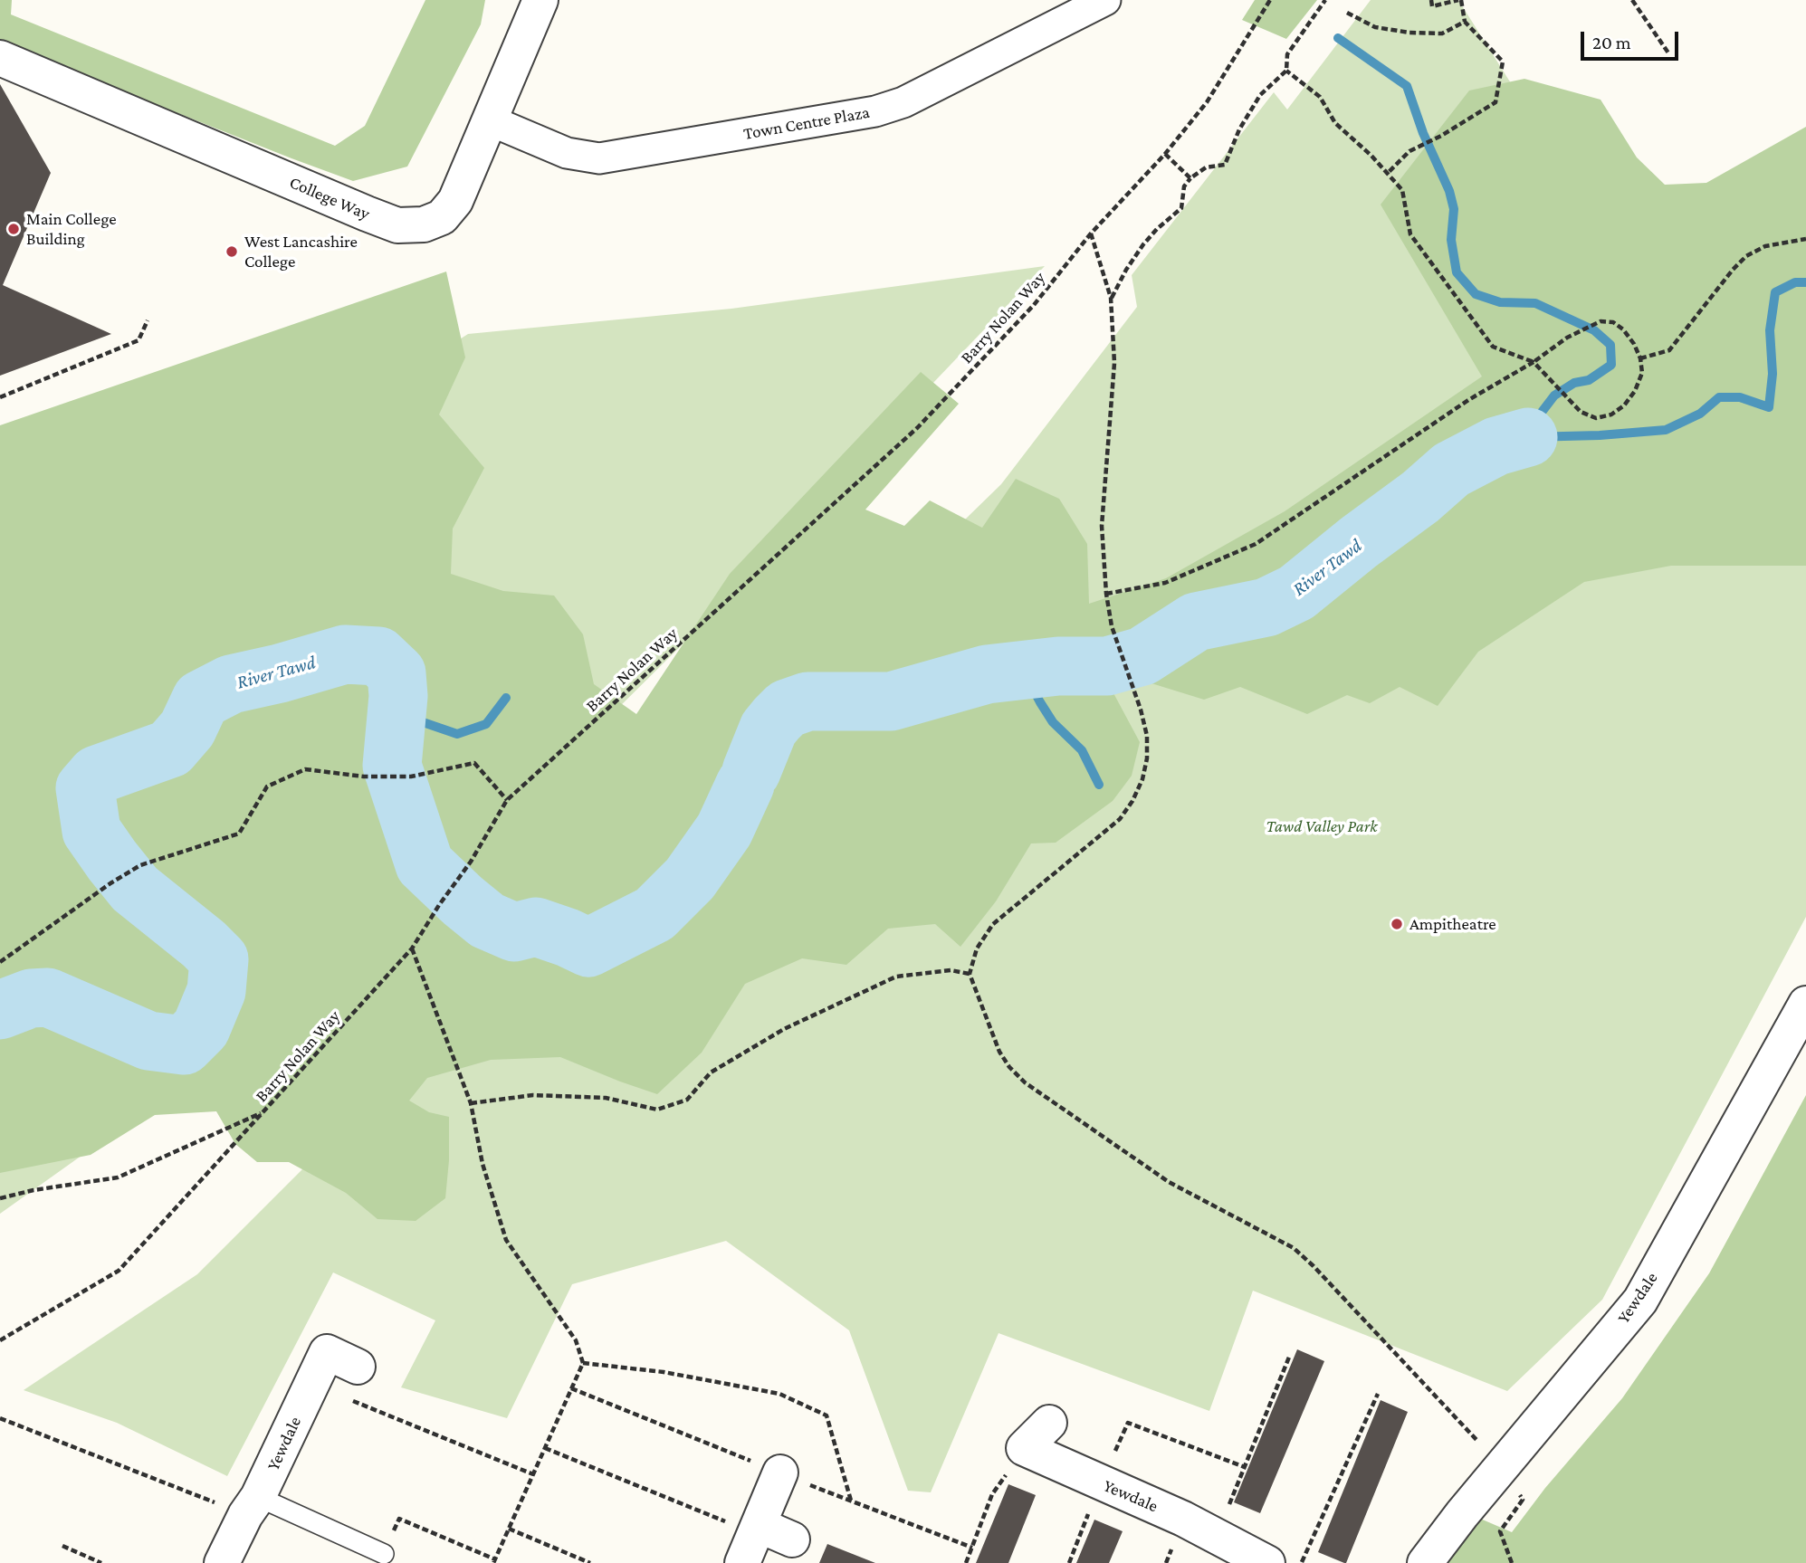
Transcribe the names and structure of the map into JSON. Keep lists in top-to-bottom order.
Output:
{
  "streets": {
    "street": ["Town Centre Plaza", "College Way", "Yewdale"],
    "path": ["Barry Nolan Way"]
  },
  "crossings": [
    ["Town Centre Plaza", "College Way"]
  ],
  "water": ["River Tawd"],
  "parks": ["Tawd Valley Park"],
  "places": ["Main College Building", "West Lancashire College", "Ampitheatre"],
  "scale_bar": "20 m"
}
